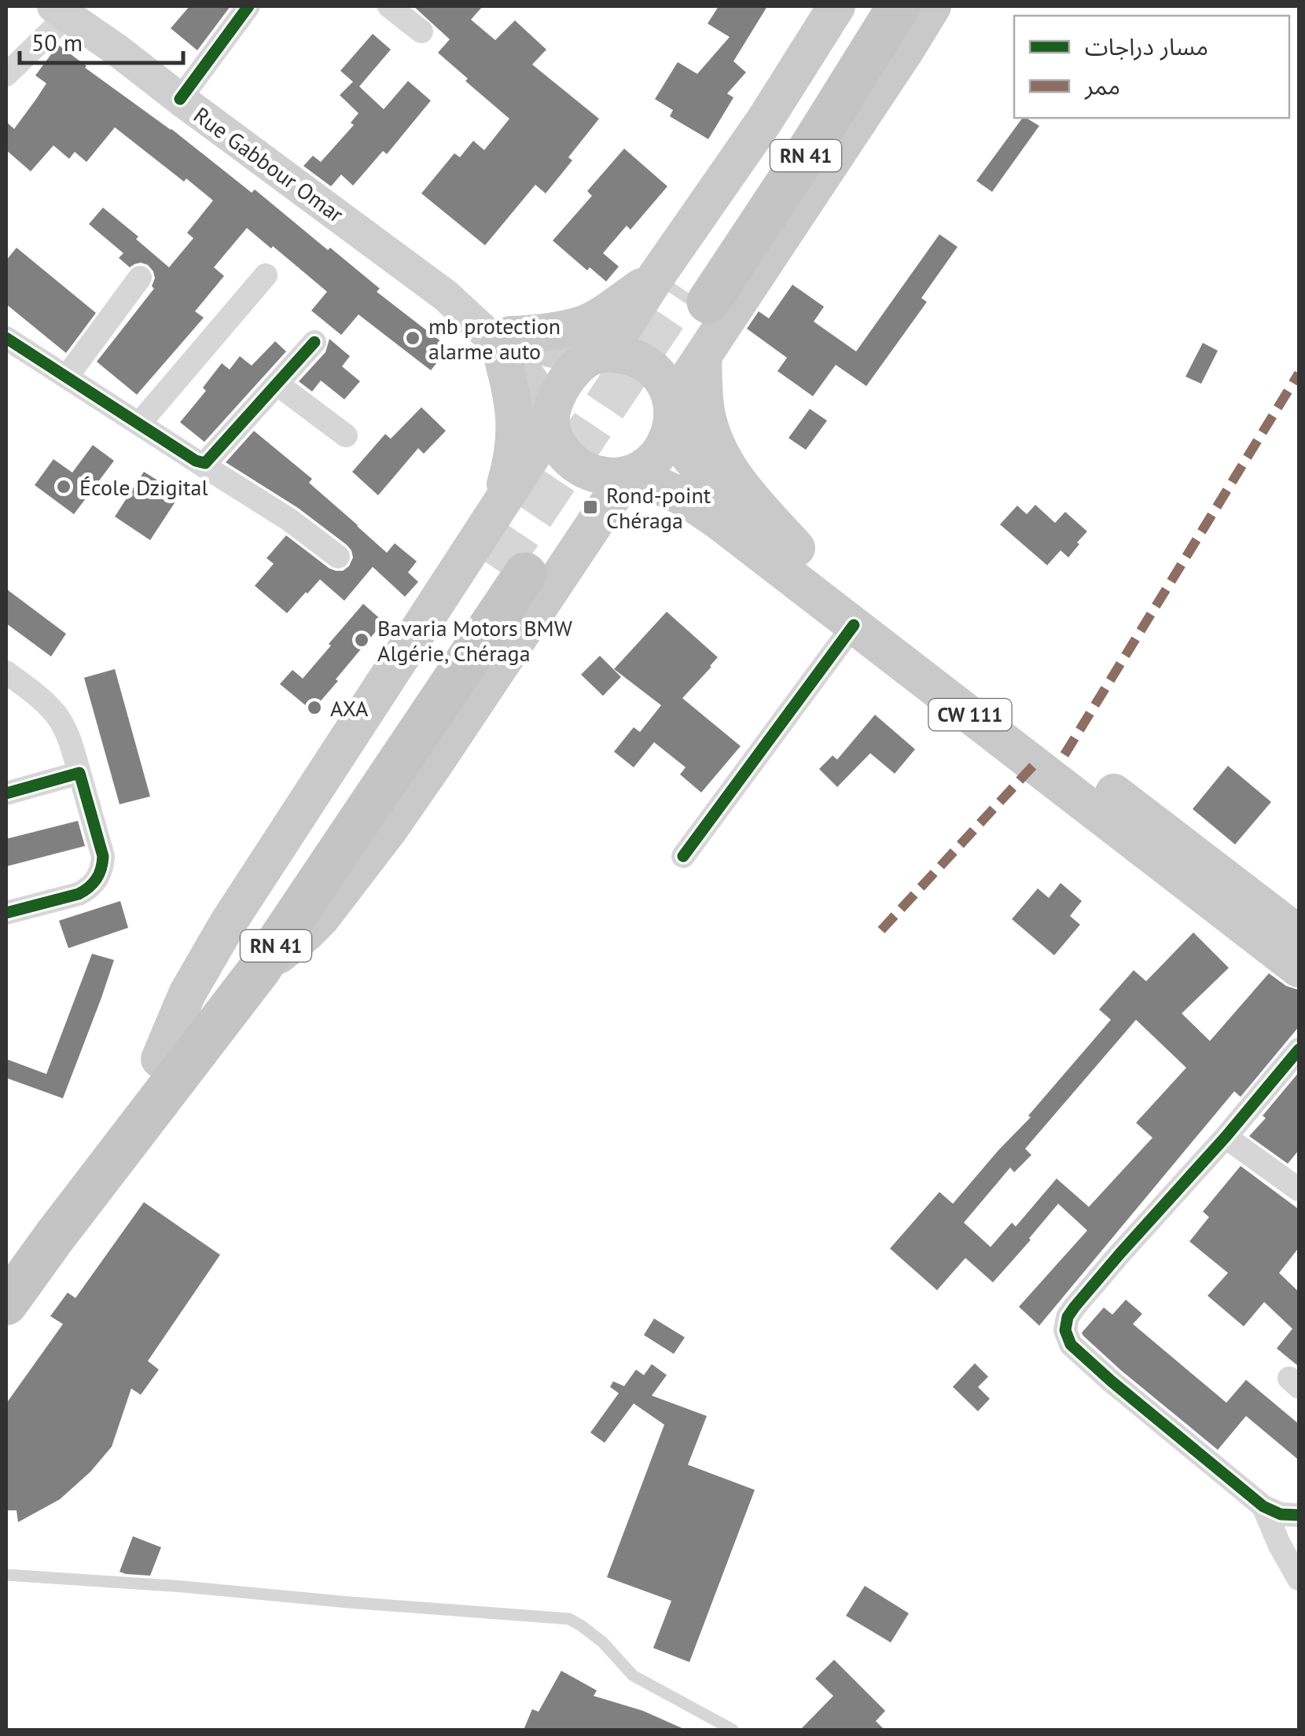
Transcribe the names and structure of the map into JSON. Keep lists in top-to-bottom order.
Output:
{
  "streets": {
    "highway": ["RN 41"],
    "main road": ["Rue Gabbour Omar", "CW 111"]
  },
  "crossings": [
    ["Rue Gabbour Omar", "CW 111"]
  ],
  "places": {
    "other": [
      "mb protection alarme auto",
      "École Dzigital",
      "Bavaria Motors BMW Algérie, Chéraga",
      "AXA"
    ],
    "transit": ["Rond-point Chéraga"]
  },
  "legend": ["مسار دراجات", "ممر"],
  "scale_bar": "50 m"
}
